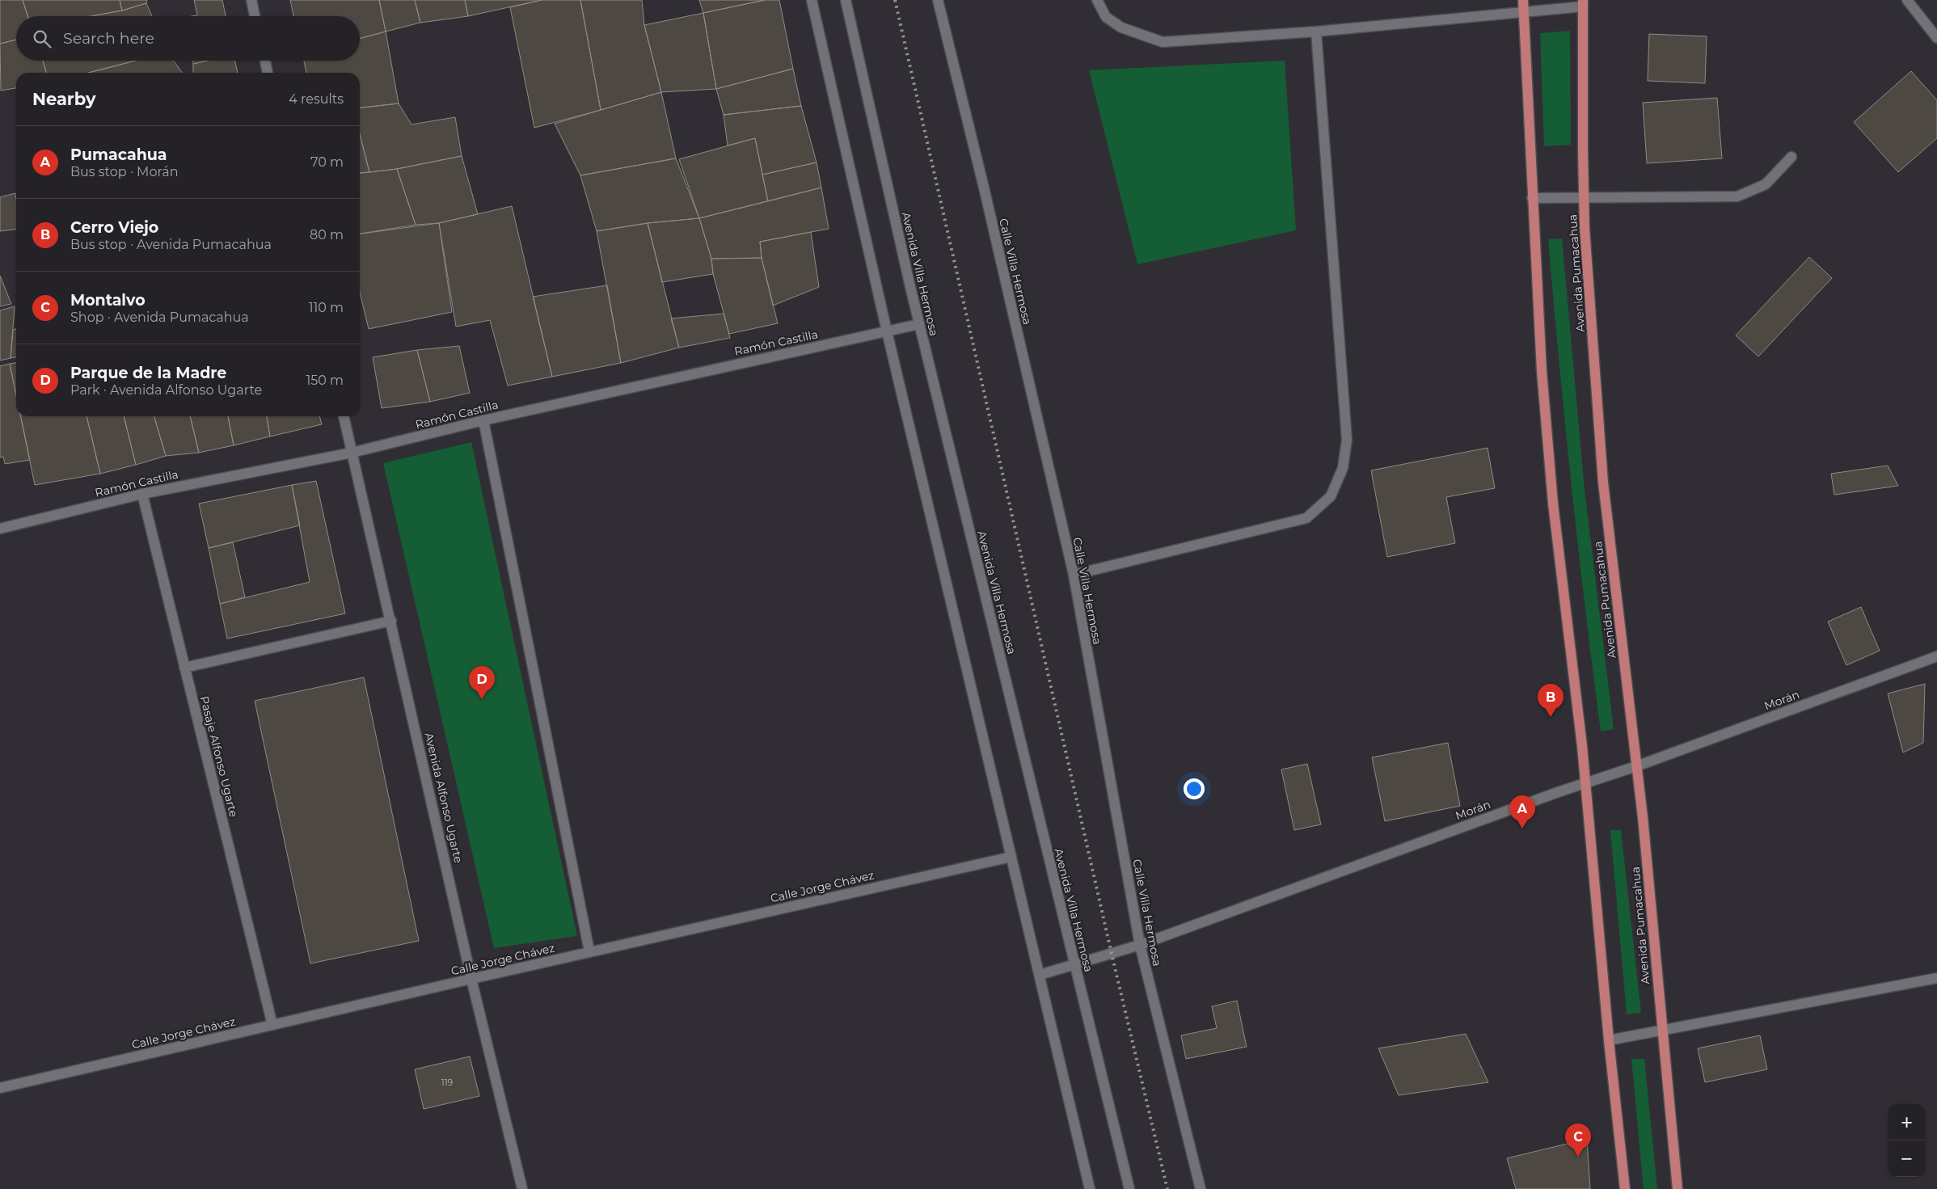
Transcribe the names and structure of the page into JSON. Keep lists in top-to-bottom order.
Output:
{
  "streets": {
    "main road": ["Avenida Pumacahua"],
    "street": [
      "Calle Villa Hermosa",
      "Avenida Villa Hermosa",
      "Ramón Castilla",
      "Morán",
      "Pasaje Alfonso Ugarte",
      "Avenida Alfonso Ugarte",
      "Calle Jorge Chávez"
    ]
  },
  "crossings": [
    ["Calle Villa Hermosa", "Morán"],
    ["Avenida Pumacahua", "Morán"],
    ["Avenida Villa Hermosa", "Ramón Castilla"],
    ["Avenida Villa Hermosa", "Morán"],
    ["Ramón Castilla", "Pasaje Alfonso Ugarte"],
    ["Ramón Castilla", "Avenida Alfonso Ugarte"],
    ["Pasaje Alfonso Ugarte", "Calle Jorge Chávez"],
    ["Avenida Alfonso Ugarte", "Calle Jorge Chávez"]
  ],
  "house_numbers": ["119"],
  "page": {
    "search": "Search here",
    "heading": ["Nearby", "4 results"],
    "list": [
      {
        "mark": "A",
        "name": "Pumacahua",
        "note": "Bus stop · Morán",
        "value": "70 m"
      },
      {
        "mark": "B",
        "name": "Cerro Viejo",
        "note": "Bus stop · Avenida Pumacahua",
        "value": "80 m"
      },
      {
        "mark": "C",
        "name": "Montalvo",
        "note": "Shop · Avenida Pumacahua",
        "value": "110 m"
      },
      {
        "mark": "D",
        "name": "Parque de la Madre",
        "note": "Park · Avenida Alfonso Ugarte",
        "value": "150 m"
      }
    ],
    "pins": [
      "D",
      "B",
      "A",
      "C"
    ],
    "map_buttons": ["+", "−"]
  }
}
